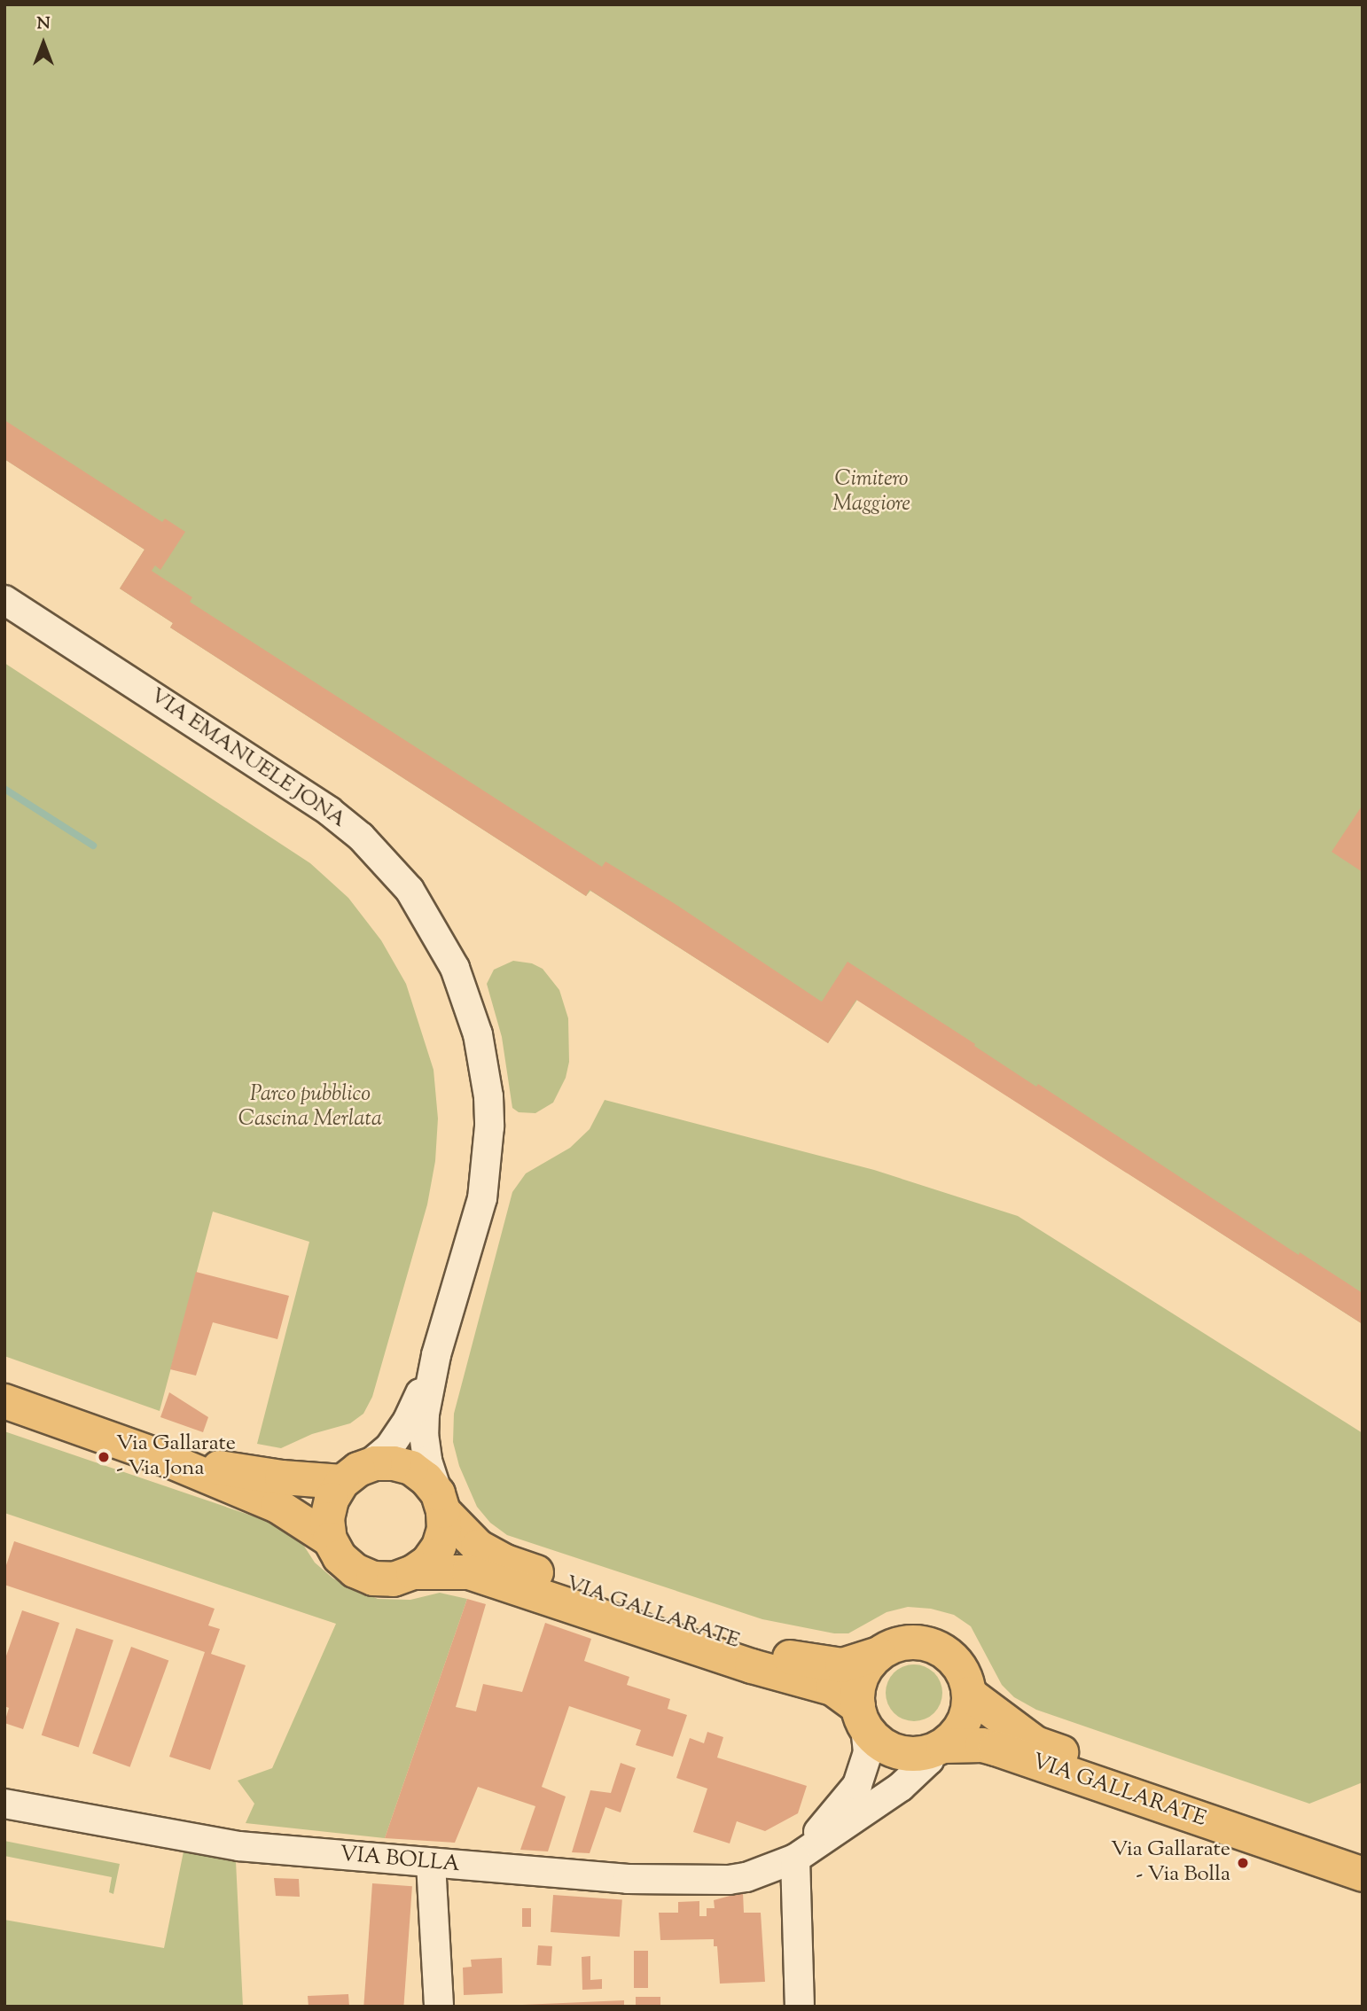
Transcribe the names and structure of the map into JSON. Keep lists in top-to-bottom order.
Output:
{
  "streets": {
    "main road": ["VIA GALLARATE"],
    "street": ["VIA EMANUELE JONA", "VIA BOLLA"]
  },
  "crossings": [
    ["VIA EMANUELE JONA", "VIA GALLARATE"],
    ["VIA GALLARATE", "VIA BOLLA"]
  ],
  "parks": ["Cimitero Maggiore", "Parco pubblico Cascina Merlata"],
  "places": ["Via Gallarate - Via Jona", "Via Gallarate - Via Bolla"],
  "north": "top"
}
